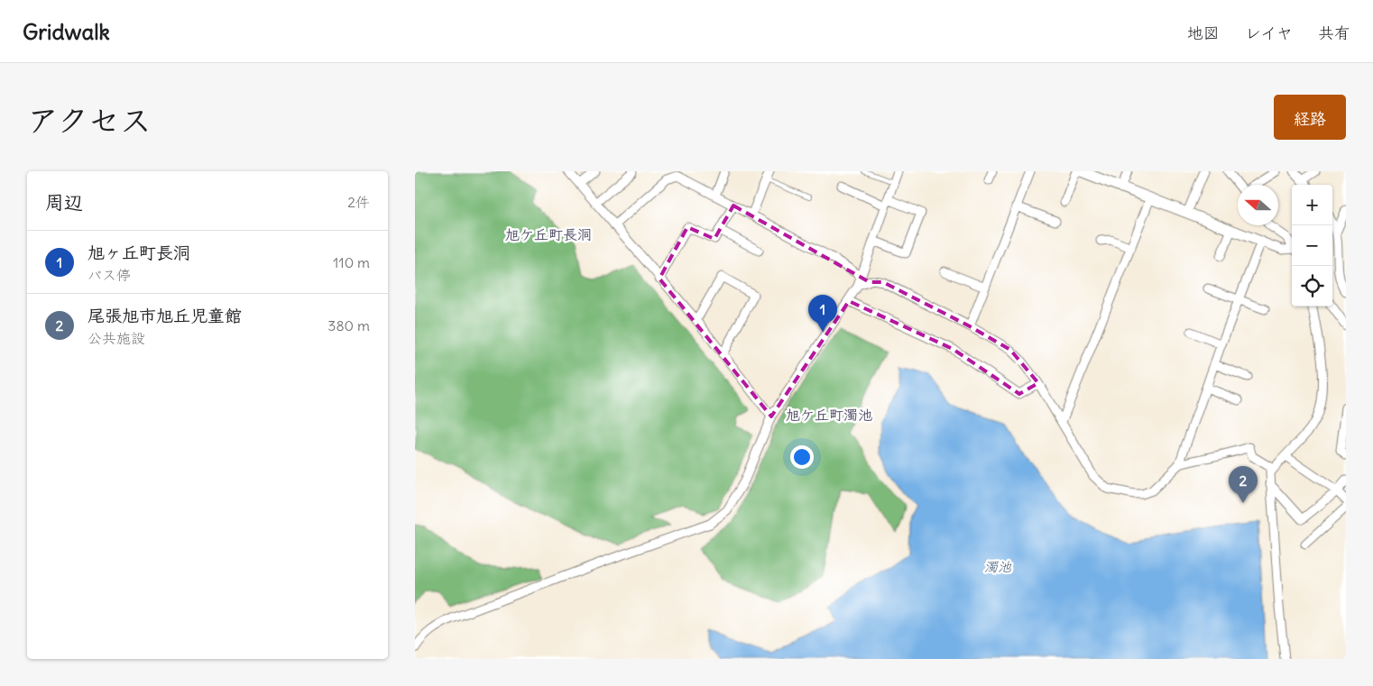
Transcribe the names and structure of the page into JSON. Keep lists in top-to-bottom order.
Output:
{
  "districts": ["旭ケ丘町長洞", "旭ケ丘町濁池"],
  "water": ["濁池"],
  "north": "left",
  "page": {
    "header": "Gridwalk",
    "nav": ["地図", "レイヤ", "共有"],
    "title": "アクセス",
    "buttons": "経路",
    "heading": ["周辺", "2件"],
    "map_buttons": ["+", "−"],
    "list": [
      {
        "mark": "1",
        "name": "旭ヶ丘町長洞",
        "note": "バス停",
        "value": "110 m"
      },
      {
        "mark": "2",
        "name": "尾張旭市旭丘児童館",
        "note": "公共施設",
        "value": "380 m"
      }
    ],
    "pins": ["1", "2"]
  }
}
